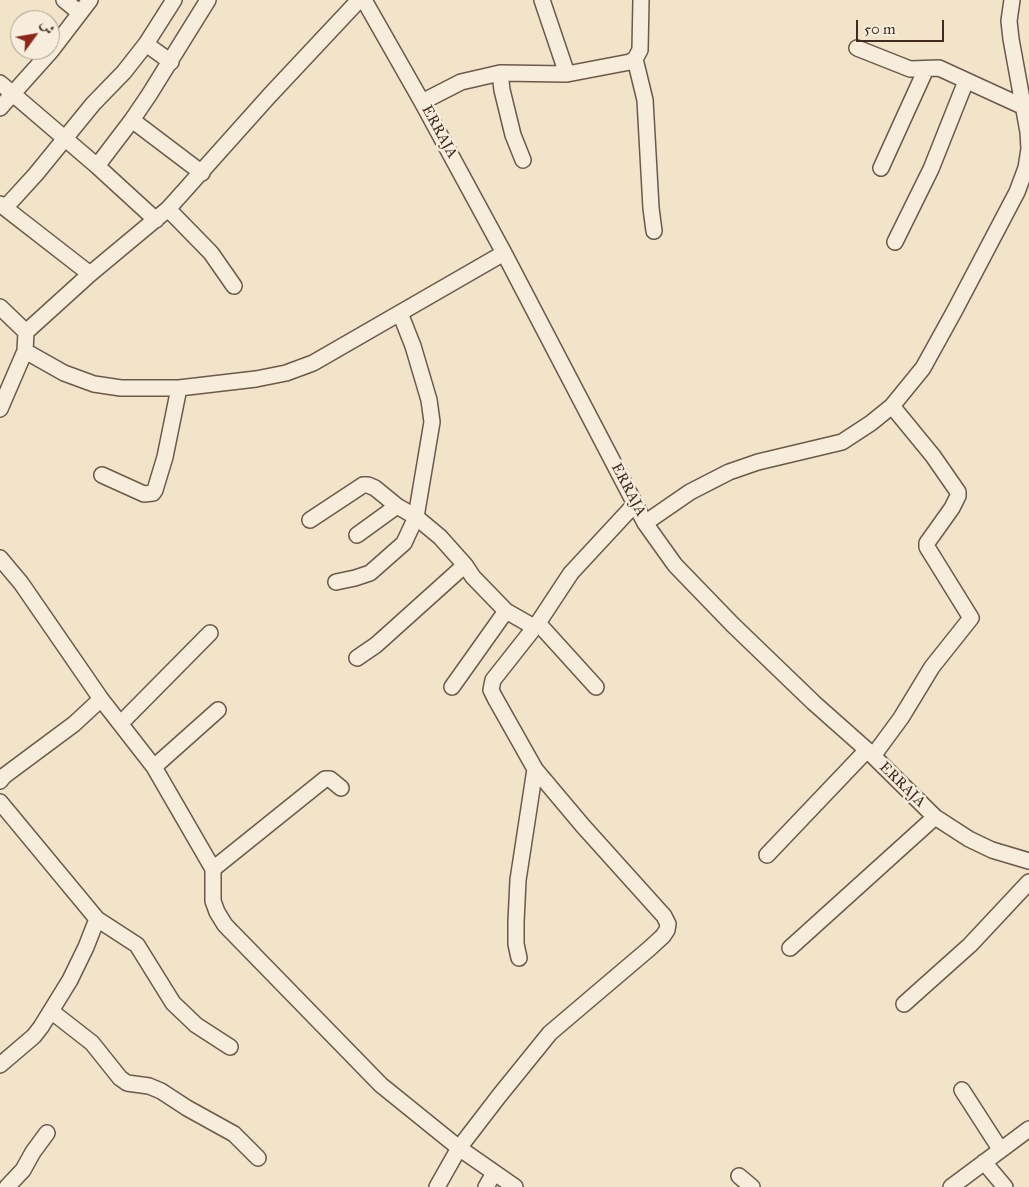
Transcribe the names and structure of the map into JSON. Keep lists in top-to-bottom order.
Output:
{
  "streets": {
    "street": ["ERRAJA"]
  },
  "scale_bar": "50 m",
  "north": "top right"
}
